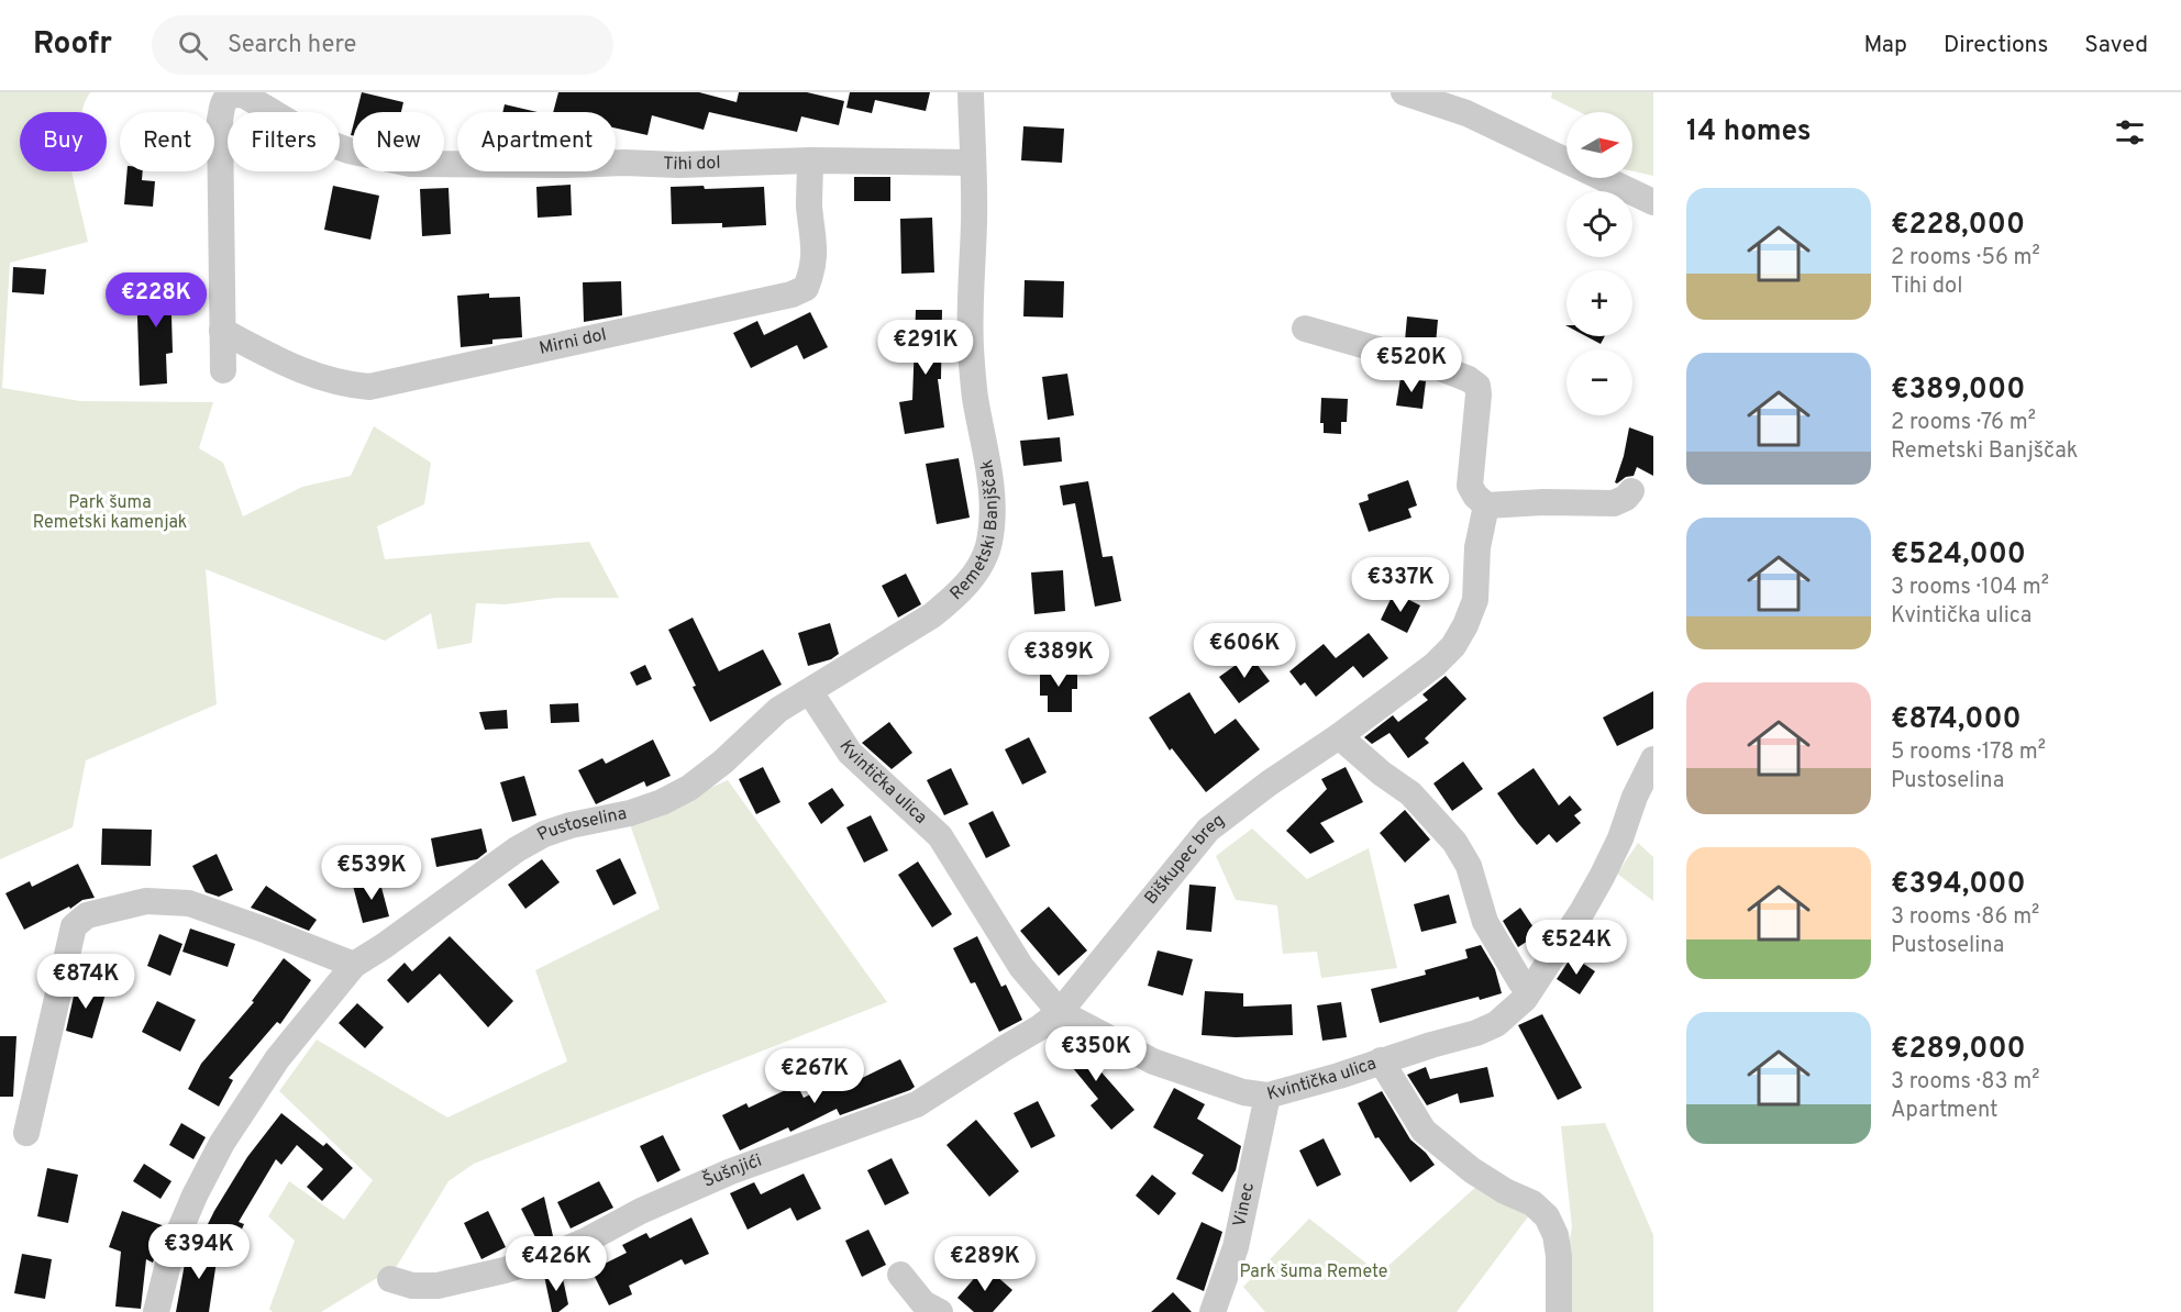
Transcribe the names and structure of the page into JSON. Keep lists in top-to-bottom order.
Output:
{
  "streets": {
    "street": [
      "Tihi dol",
      "Mirni dol",
      "Remetski Banjščak",
      "Kvintička ulica",
      "Pustoselina",
      "Biškupec breg",
      "Šušnjići",
      "Vinec"
    ]
  },
  "crossings": [
    ["Tihi dol", "Mirni dol"],
    ["Tihi dol", "Remetski Banjščak"],
    ["Remetski Banjščak", "Kvintička ulica"],
    ["Remetski Banjščak", "Pustoselina"],
    ["Kvintička ulica", "Pustoselina"],
    ["Kvintička ulica", "Biškupec breg"],
    ["Kvintička ulica", "Šušnjići"],
    ["Kvintička ulica", "Vinec"],
    ["Biškupec breg", "Šušnjići"]
  ],
  "parks": ["Park šuma Remetski kamenjak", "Park šuma Remete"],
  "north": "right",
  "page": {
    "header": "Roofr",
    "search": "Search here",
    "nav": ["Map", "Directions", "Saved"],
    "heading": "14 homes",
    "map_buttons": ["+", "−"],
    "chip": [
      "Buy",
      "Rent",
      "Filters",
      "New",
      "Apartment"
    ],
    "list": [
      {
        "name": "€228,000",
        "note": "2 rooms · 56 m² · Tihi dol"
      },
      {
        "name": "€389,000",
        "note": "2 rooms · 76 m² · Remetski Banjščak"
      },
      {
        "name": "€524,000",
        "note": "3 rooms · 104 m² · Kvintička ulica"
      },
      {
        "name": "€874,000",
        "note": "5 rooms · 178 m² · Pustoselina"
      },
      {
        "name": "€394,000",
        "note": "3 rooms · 86 m² · Pustoselina"
      },
      {
        "name": "€289,000",
        "note": "3 rooms · 83 m² · Apartment"
      }
    ],
    "price": [
      "€228K",
      "€291K",
      "€520K",
      "€337K",
      "€606K",
      "€389K",
      "€539K",
      "€524K",
      "€874K",
      "€350K",
      "€267K",
      "€394K",
      "€426K",
      "€289K"
    ]
  }
}
